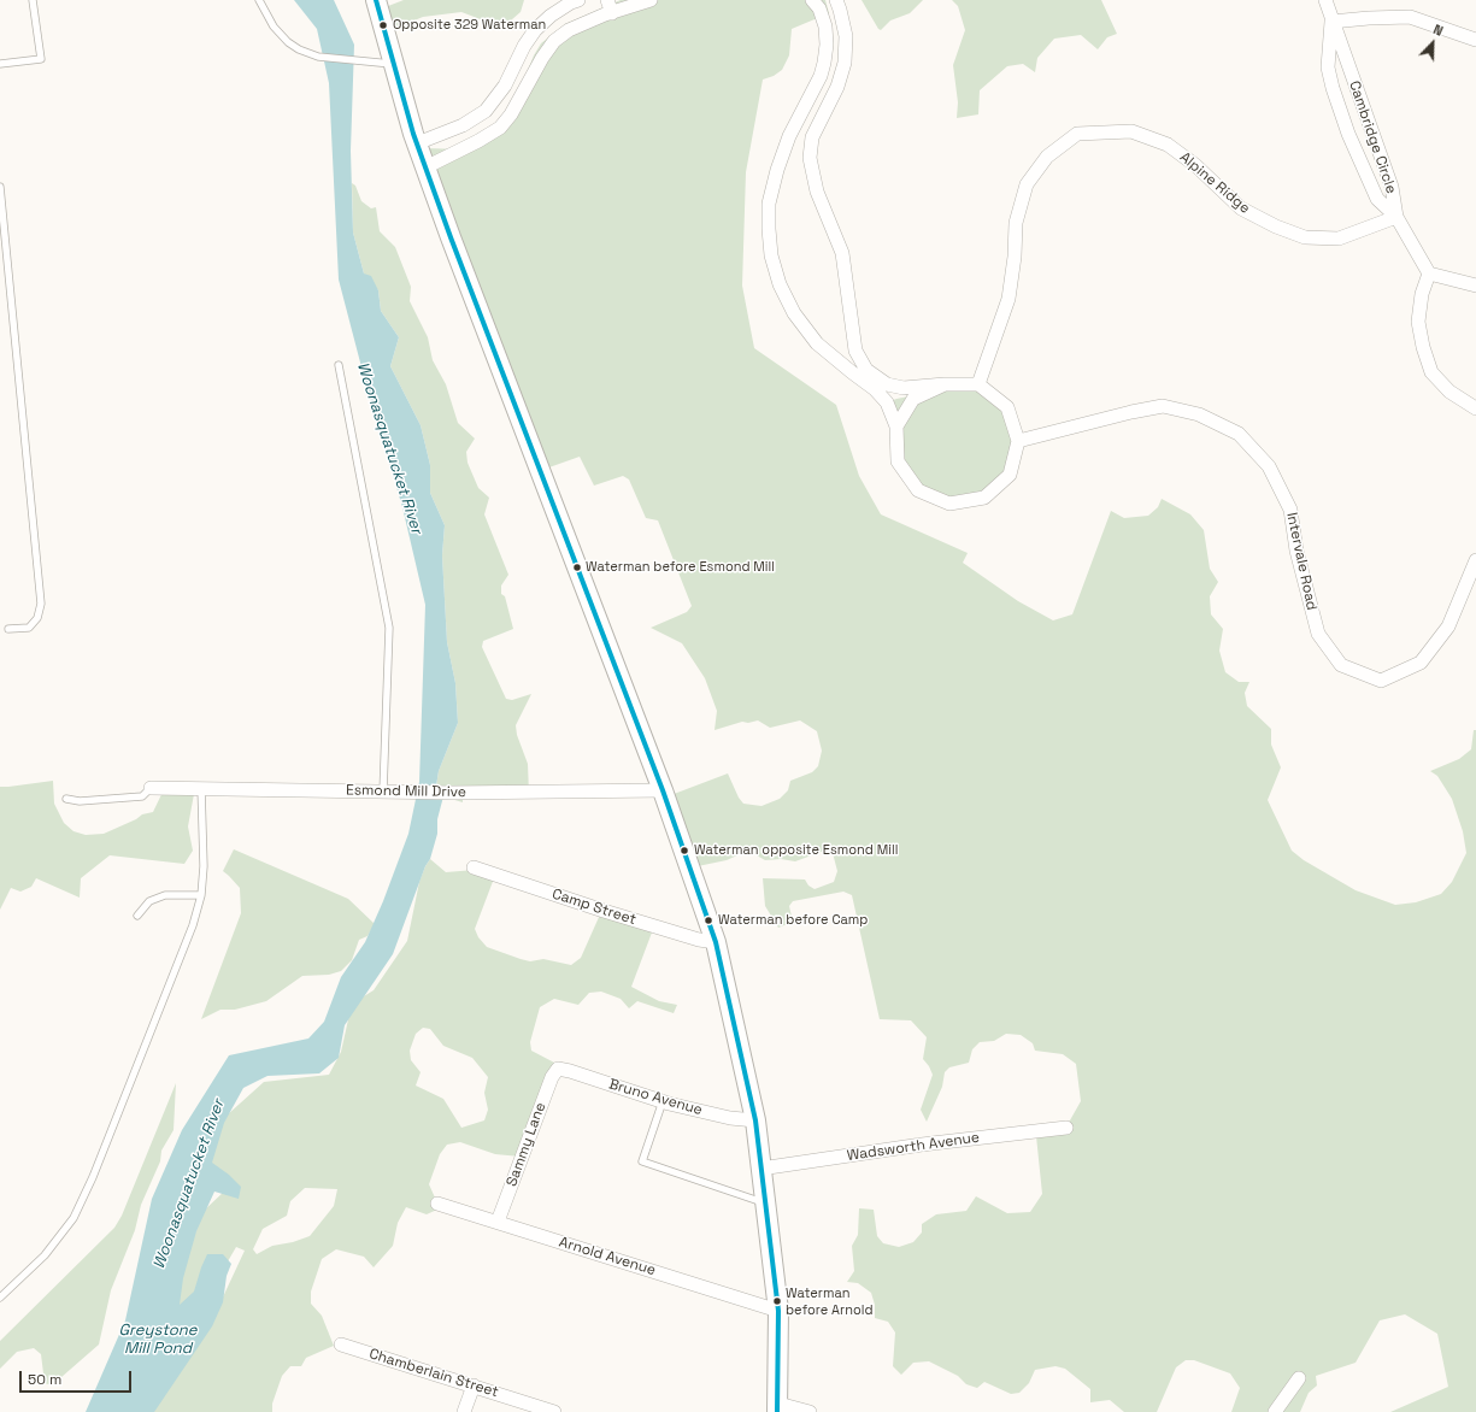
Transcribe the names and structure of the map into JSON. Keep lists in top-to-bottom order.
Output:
{
  "streets": {
    "street": [
      "Cambridge Circle",
      "Alpine Ridge",
      "Intervale Road",
      "Esmond Mill Drive",
      "Camp Street",
      "Bruno Avenue",
      "Sammy Lane",
      "Wadsworth Avenue",
      "Arnold Avenue",
      "Chamberlain Street"
    ]
  },
  "crossings": [
    ["Cambridge Circle", "Alpine Ridge"],
    ["Alpine Ridge", "Intervale Road"],
    ["Bruno Avenue", "Sammy Lane"],
    ["Sammy Lane", "Arnold Avenue"]
  ],
  "water": ["Woonasquatucket River", "Greystone Mill Pond"],
  "places": [
    "Opposite 329 Waterman",
    "Waterman before Esmond Mill",
    "Waterman opposite Esmond Mill",
    "Waterman before Camp",
    "Waterman before Arnold"
  ],
  "scale_bar": "50 m",
  "north": "top right"
}
